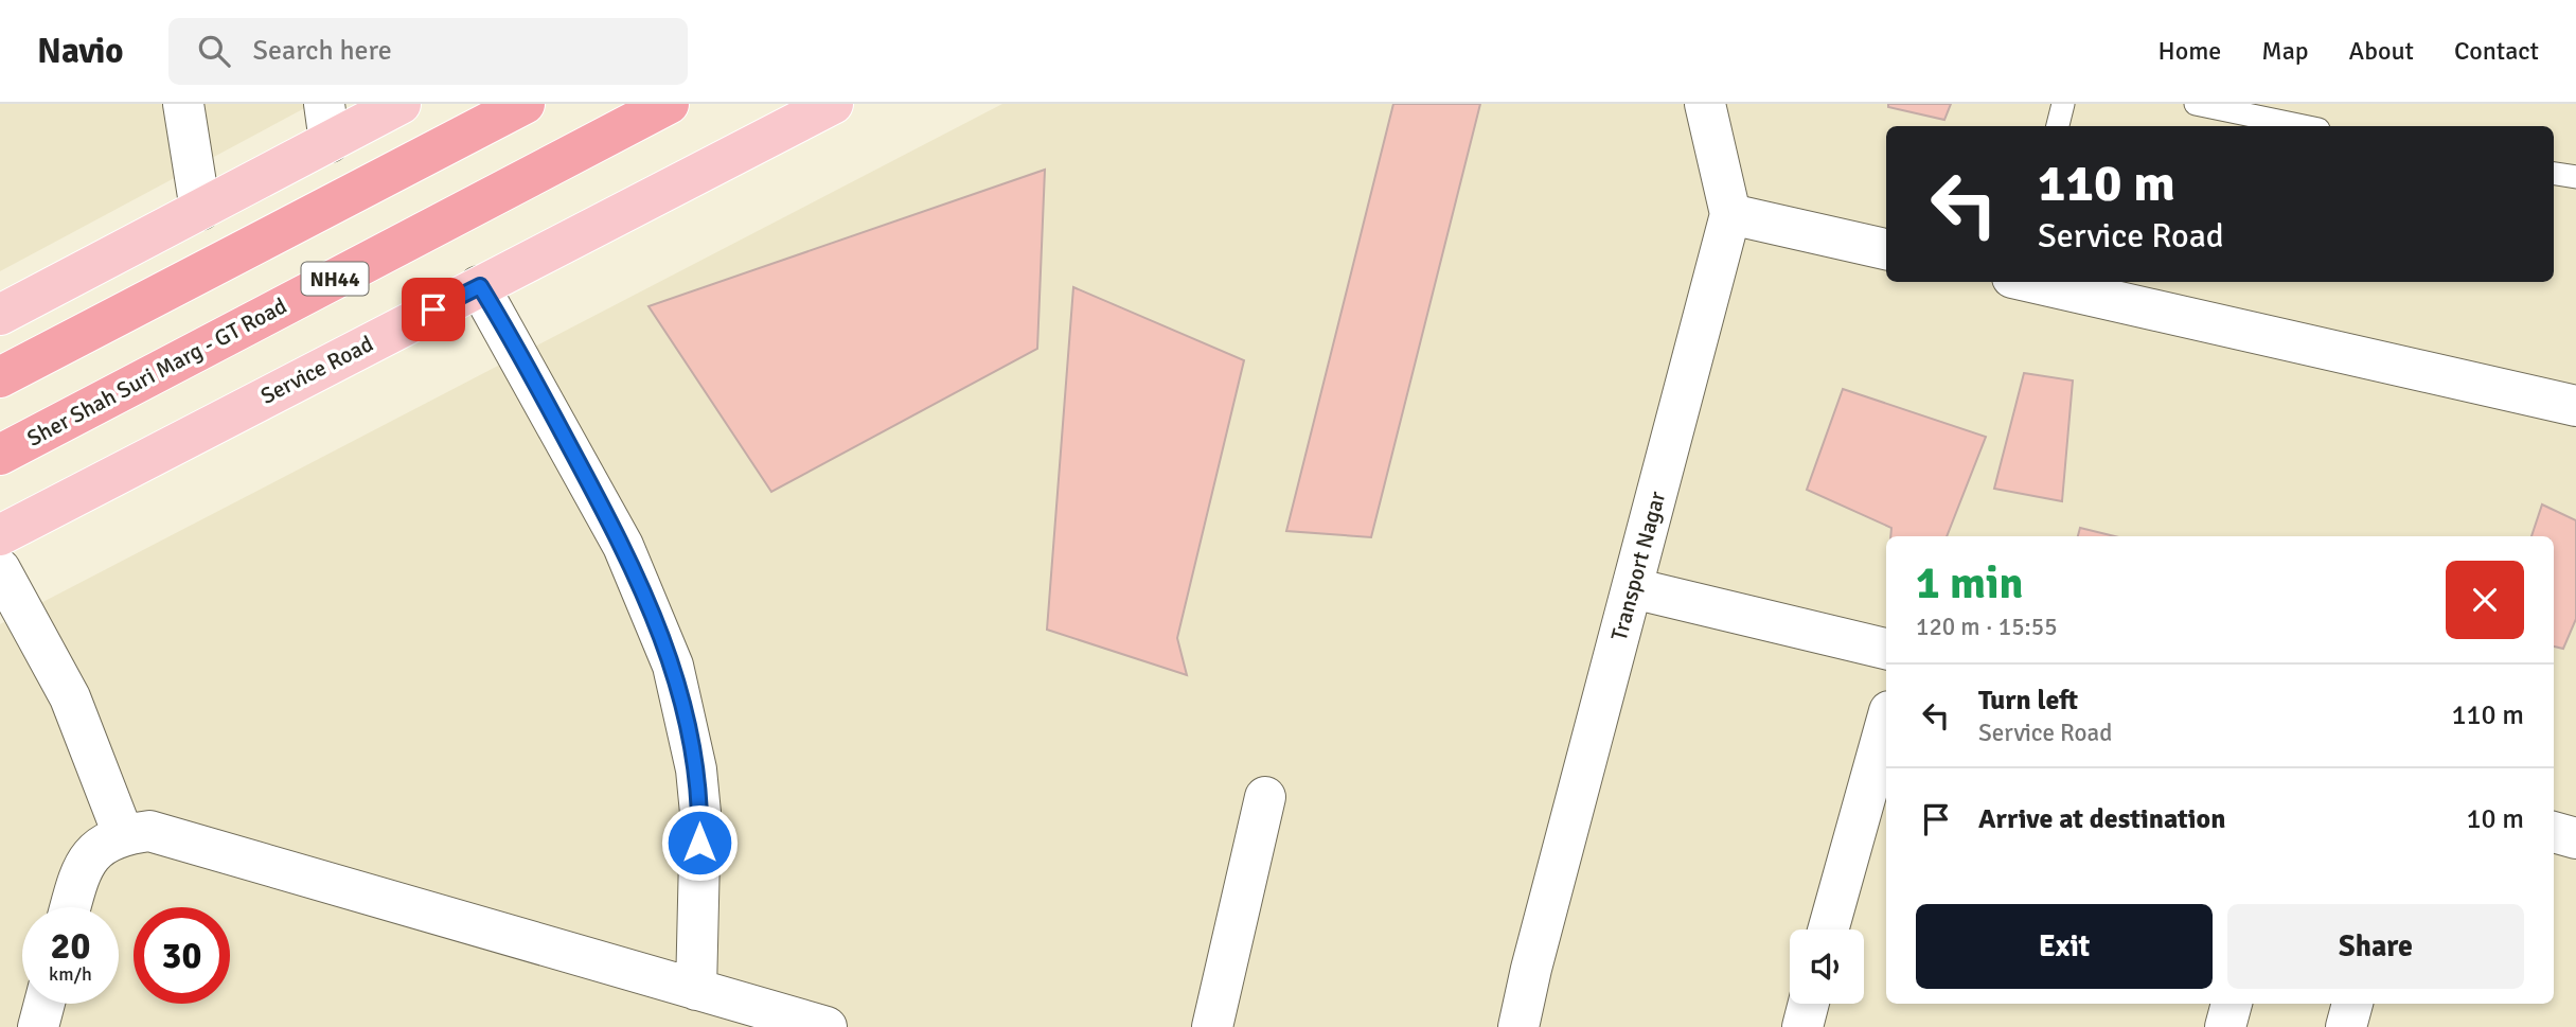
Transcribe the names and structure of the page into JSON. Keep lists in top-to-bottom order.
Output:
{
  "streets": {
    "highway": ["NH44", "Sher Shah Suri Marg - GT Road"],
    "main road": ["Service Road"],
    "street": ["Transport Nagar"]
  },
  "page": {
    "header": "Navio",
    "search": "Search here",
    "nav": [
      "Home",
      "Map",
      "About",
      "Contact"
    ],
    "turn": ["110 m", "Service Road"],
    "heading": ["1 min", "120 m · 15:55"],
    "list": [
      {
        "name": "Turn left",
        "note": "Service Road",
        "value": "110 m"
      },
      {
        "name": "Arrive at destination",
        "value": "10 m"
      }
    ],
    "buttons": ["Exit", "Share"],
    "speed": "20 km/h",
    "limit": "30"
  }
}
